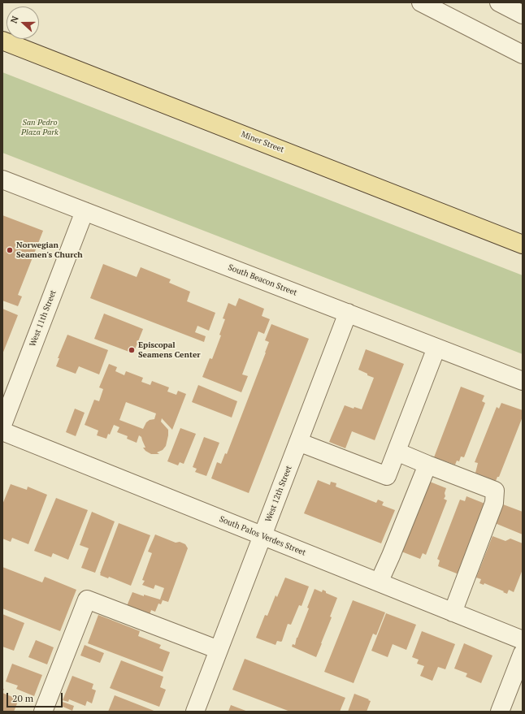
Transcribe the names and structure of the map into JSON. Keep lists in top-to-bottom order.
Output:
{
  "streets": {
    "main road": ["Miner Street"],
    "street": [
      "South Beacon Street",
      "West 11th Street",
      "West 12th Street",
      "South Palos Verdes Street"
    ]
  },
  "crossings": [
    ["South Beacon Street", "West 11th Street"],
    ["South Beacon Street", "West 12th Street"],
    ["West 12th Street", "South Palos Verdes Street"]
  ],
  "parks": ["San Pedro Plaza Park"],
  "places": ["Norwegian Seamen's Church", "Episcopal Seamens Center"],
  "scale_bar": "20 m",
  "north": "left"
}
